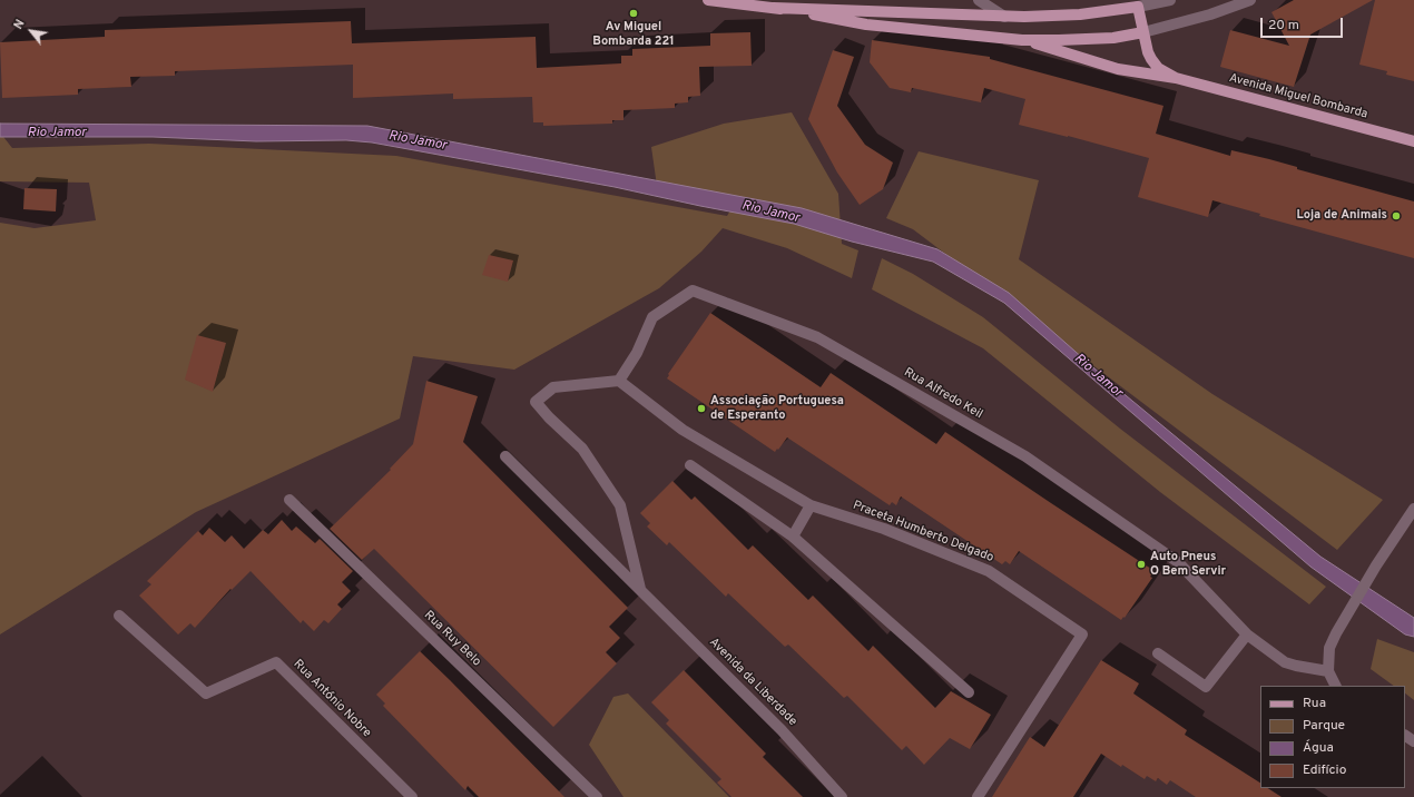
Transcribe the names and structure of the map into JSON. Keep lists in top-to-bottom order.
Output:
{
  "streets": {
    "main road": ["Avenida Miguel Bombarda"],
    "street": [
      "Rua Alfredo Keil",
      "Praceta Humberto Delgado",
      "Rua Ruy Belo",
      "Avenida da Liberdade",
      "Rua António Nobre"
    ]
  },
  "crossings": [
    ["Rua Alfredo Keil", "Praceta Humberto Delgado"]
  ],
  "water": ["Rio Jamor"],
  "places": [
    "Av Miguel Bombarda 221",
    "Loja de Animais",
    "Associação Portuguesa de Esperanto",
    "Auto Pneus O Bem Servir"
  ],
  "legend": [
    "Rua",
    "Parque",
    "Água",
    "Edifício"
  ],
  "scale_bar": "20 m",
  "north": "top left"
}
